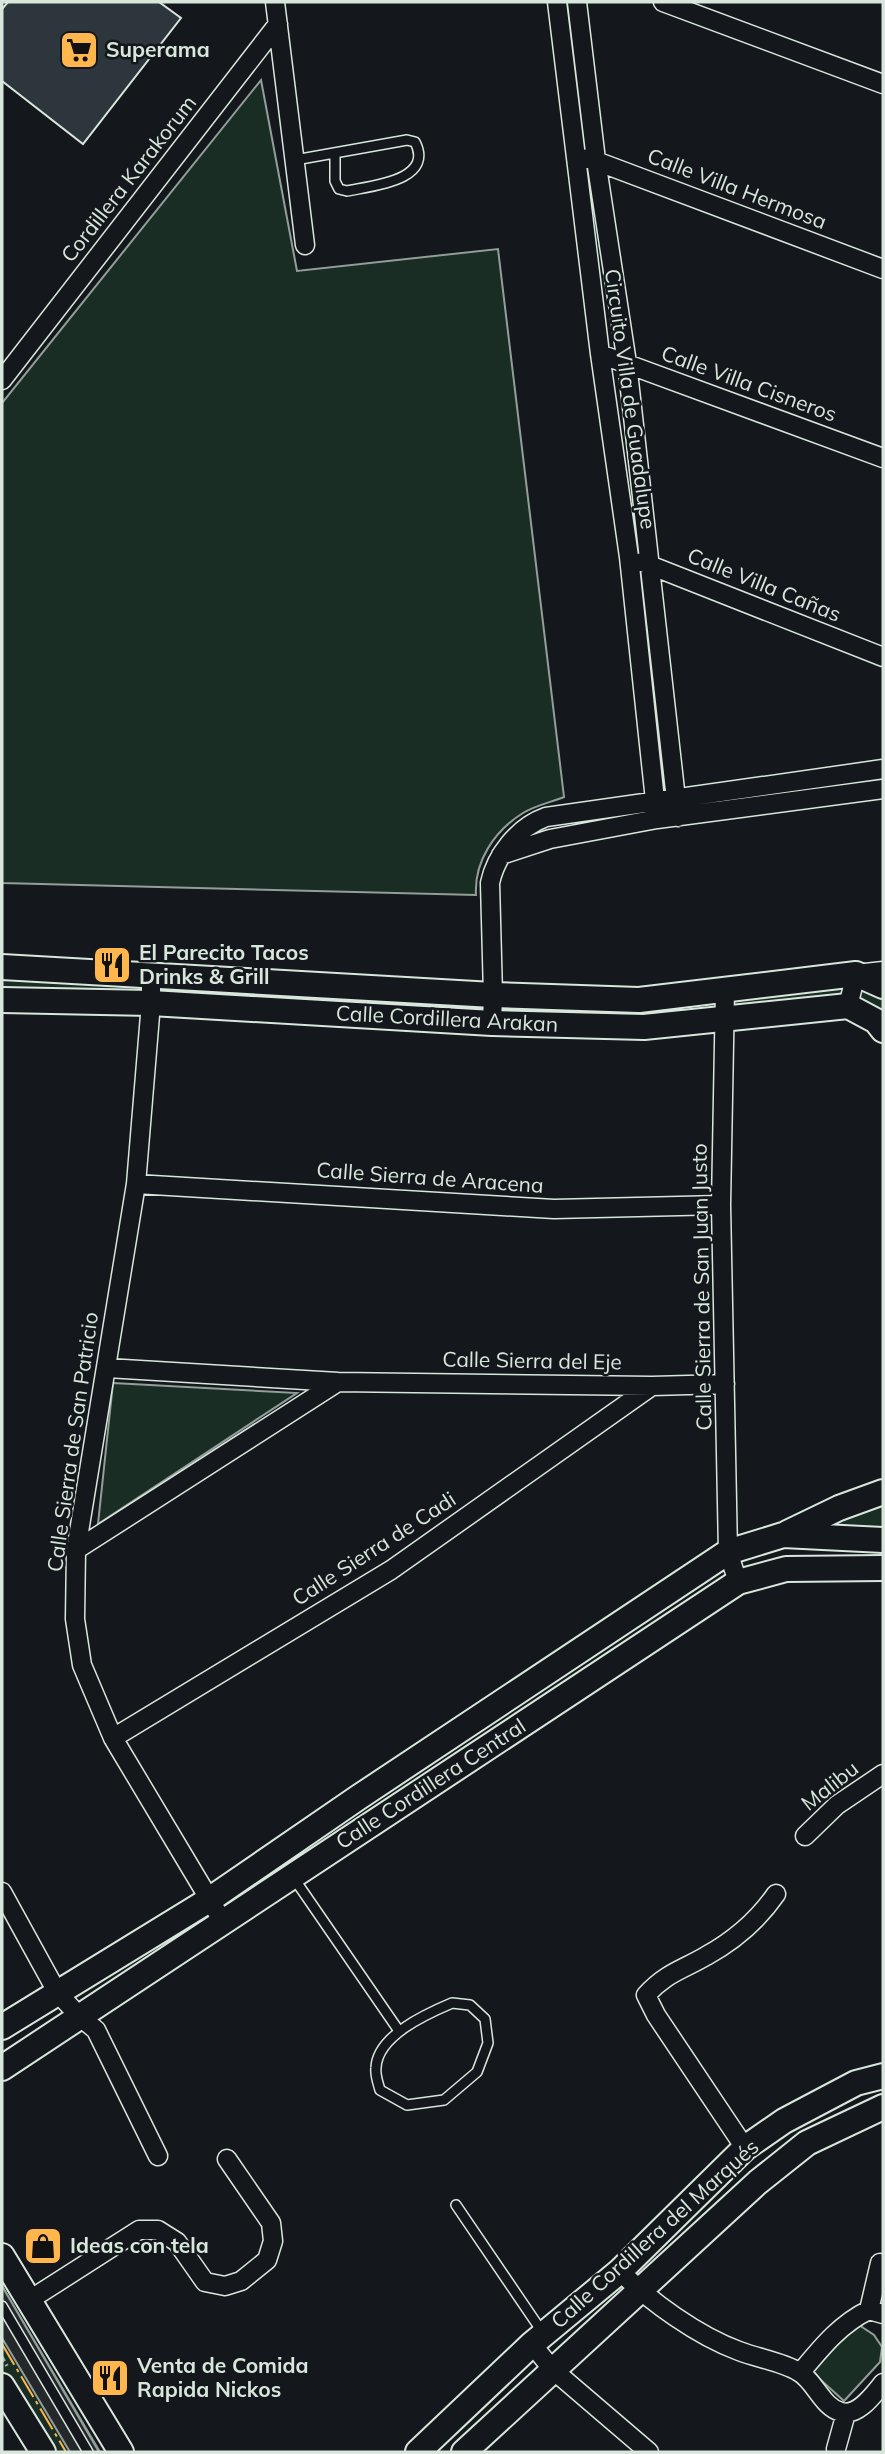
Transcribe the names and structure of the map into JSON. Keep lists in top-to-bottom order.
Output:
{
  "streets": {
    "street": [
      "Cordillera Karakorum",
      "Calle Villa Hermosa",
      "Calle Villa Cisneros",
      "Circuito Villa de Guadalupe",
      "Calle Villa Cañas",
      "Calle Cordillera Arakan",
      "Calle Sierra de Aracena",
      "Calle Sierra de San Juan Justo",
      "Calle Sierra del Eje",
      "Calle Sierra de San Patricio",
      "Calle Sierra de Cadi",
      "Calle Cordillera Central",
      "Malibu",
      "Calle Cordillera del Marqués"
    ]
  },
  "crossings": [
    ["Calle Villa Hermosa", "Circuito Villa de Guadalupe"],
    ["Calle Villa Cisneros", "Circuito Villa de Guadalupe"],
    ["Circuito Villa de Guadalupe", "Calle Villa Cañas"],
    ["Calle Cordillera Arakan", "Calle Sierra de San Juan Justo"],
    ["Calle Cordillera Arakan", "Calle Sierra de San Patricio"],
    ["Calle Sierra de Aracena", "Calle Sierra de San Juan Justo"],
    ["Calle Sierra de Aracena", "Calle Sierra de San Patricio"],
    ["Calle Sierra de San Juan Justo", "Calle Sierra del Eje"],
    ["Calle Sierra de San Juan Justo", "Calle Cordillera Central"],
    ["Calle Sierra del Eje", "Calle Sierra de San Patricio"],
    ["Calle Sierra del Eje", "Calle Sierra de Cadi"],
    ["Calle Sierra de San Patricio", "Calle Sierra de Cadi"],
    ["Calle Sierra de San Patricio", "Calle Cordillera Central"]
  ],
  "places": {
    "supermarket": ["Superama"],
    "restaurant": ["El Parecito Tacos Drinks & Grill", "Venta de Comida Rapida Nickos"],
    "shop": ["Ideas con tela"]
  }
}
